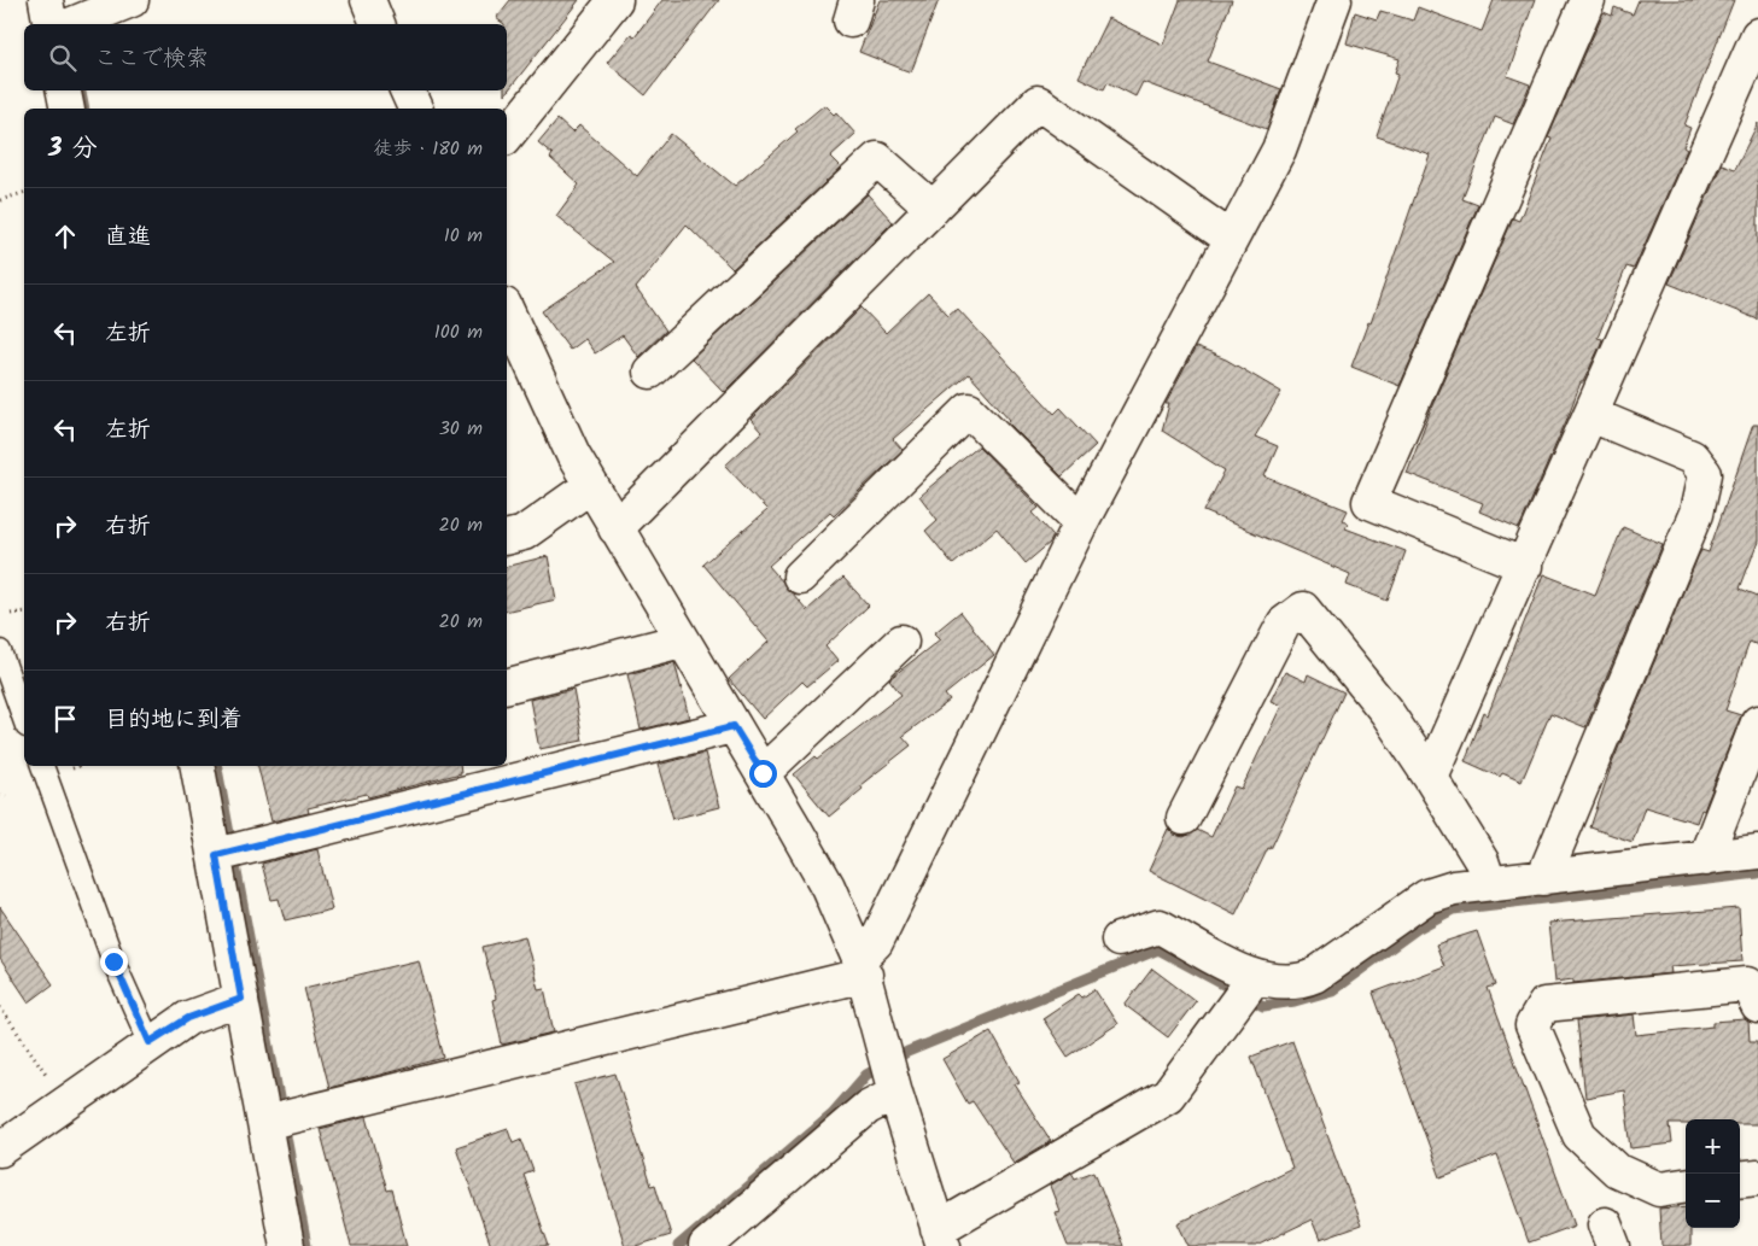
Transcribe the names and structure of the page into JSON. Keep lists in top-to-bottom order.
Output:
{
  "page": {
    "search": "ここで検索",
    "heading": ["3 分", "徒歩 · 180 m"],
    "list": [
      ["直進", "10 m"],
      ["左折", "100 m"],
      ["左折", "30 m"],
      ["右折", "20 m"],
      ["右折", "20 m"],
      "目的地に到着"
    ],
    "map_buttons": ["+", "−"]
  }
}
